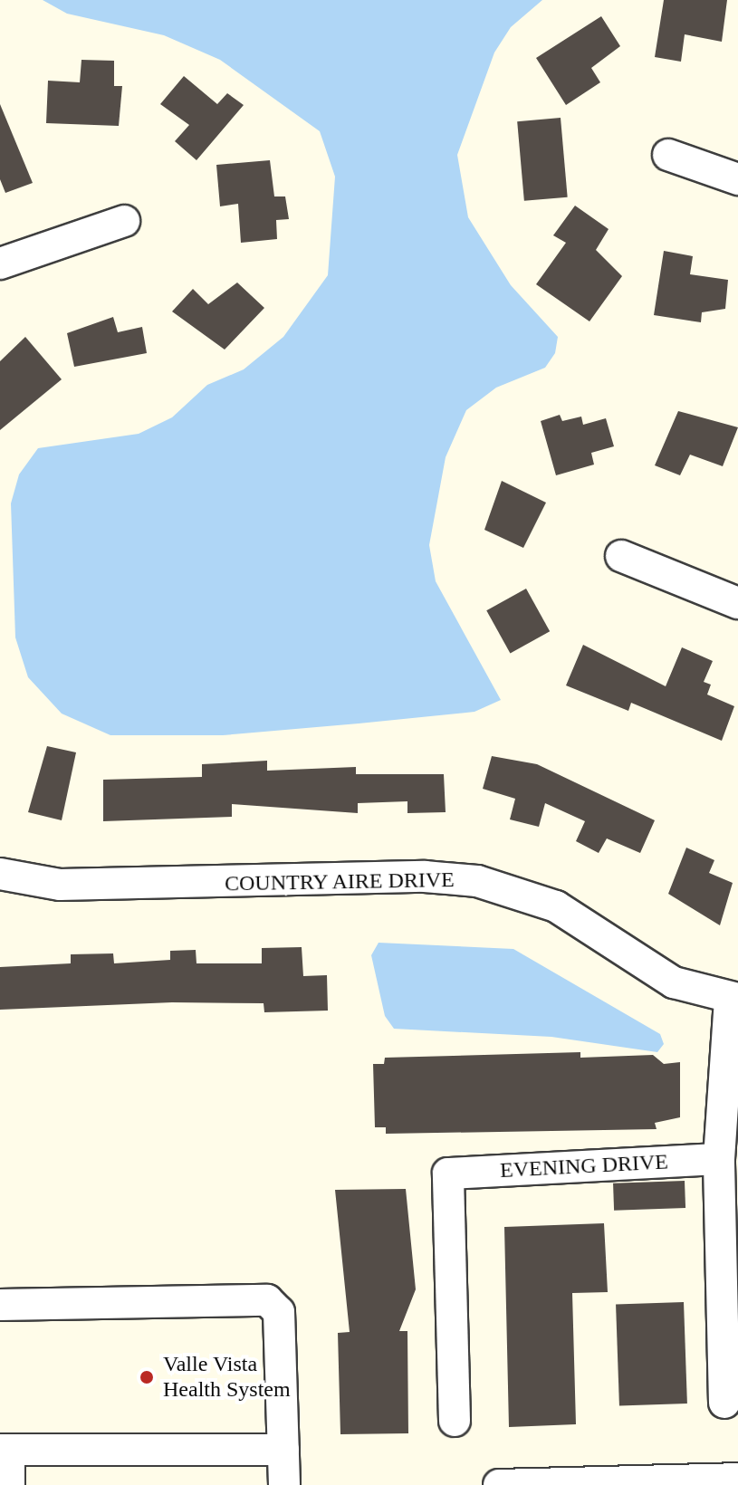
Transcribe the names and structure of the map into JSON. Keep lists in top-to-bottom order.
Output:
{
  "streets": {
    "street": ["COUNTRY AIRE DRIVE", "EVENING DRIVE"]
  },
  "places": ["Valle Vista Health System"]
}
